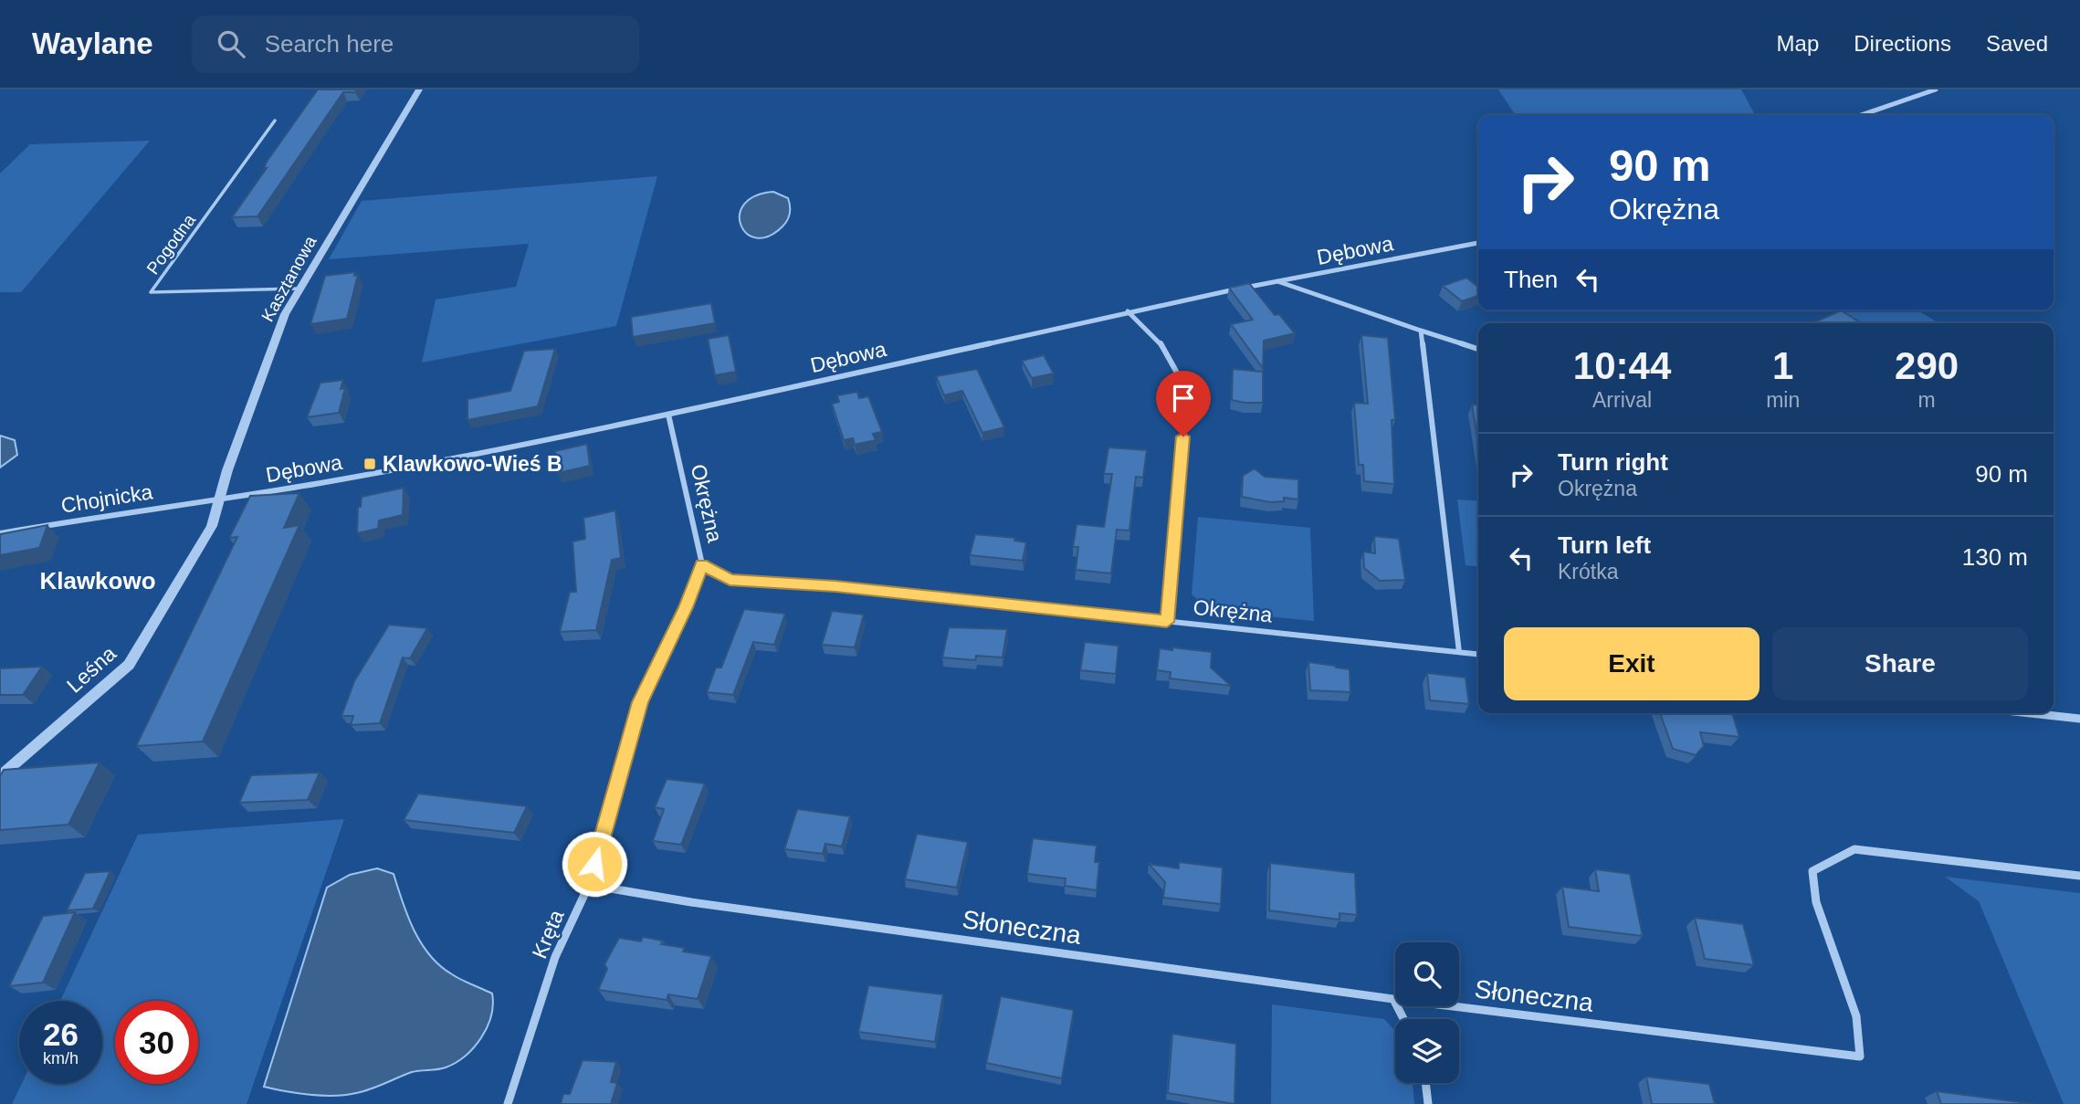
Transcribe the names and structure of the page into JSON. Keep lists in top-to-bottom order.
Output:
{
  "streets": {
    "street": [
      "Dębowa",
      "Kasztanowa",
      "Chojnicka",
      "Okrężna",
      "Leśna",
      "Słoneczna",
      "Kręta"
    ],
    "lane": ["Pogodna"]
  },
  "crossings": [
    ["Pogodna", "Kasztanowa"],
    ["Dębowa", "Kasztanowa"],
    ["Dębowa", "Chojnicka"],
    ["Dębowa", "Okrężna"],
    ["Dębowa", "Leśna"],
    ["Kasztanowa", "Chojnicka"],
    ["Kasztanowa", "Leśna"],
    ["Chojnicka", "Leśna"],
    ["Okrężna", "Kręta"],
    ["Słoneczna", "Kręta"]
  ],
  "districts": ["Klawkowo"],
  "places": {
    "transit": ["Klawkowo-Wieś B"]
  },
  "page": {
    "header": "Waylane",
    "search": "Search here",
    "nav": ["Map", "Directions", "Saved"],
    "turn": ["90 m", "Okrężna"],
    "then": "Then",
    "eta": [
      "10:44",
      "Arrival",
      "1",
      "min",
      "290",
      "m"
    ],
    "list": [
      {
        "name": "Turn right",
        "note": "Okrężna",
        "value": "90 m"
      },
      {
        "name": "Turn left",
        "note": "Krótka",
        "value": "130 m"
      }
    ],
    "buttons": ["Exit", "Share"],
    "speed": "26 km/h",
    "limit": "30"
  }
}
